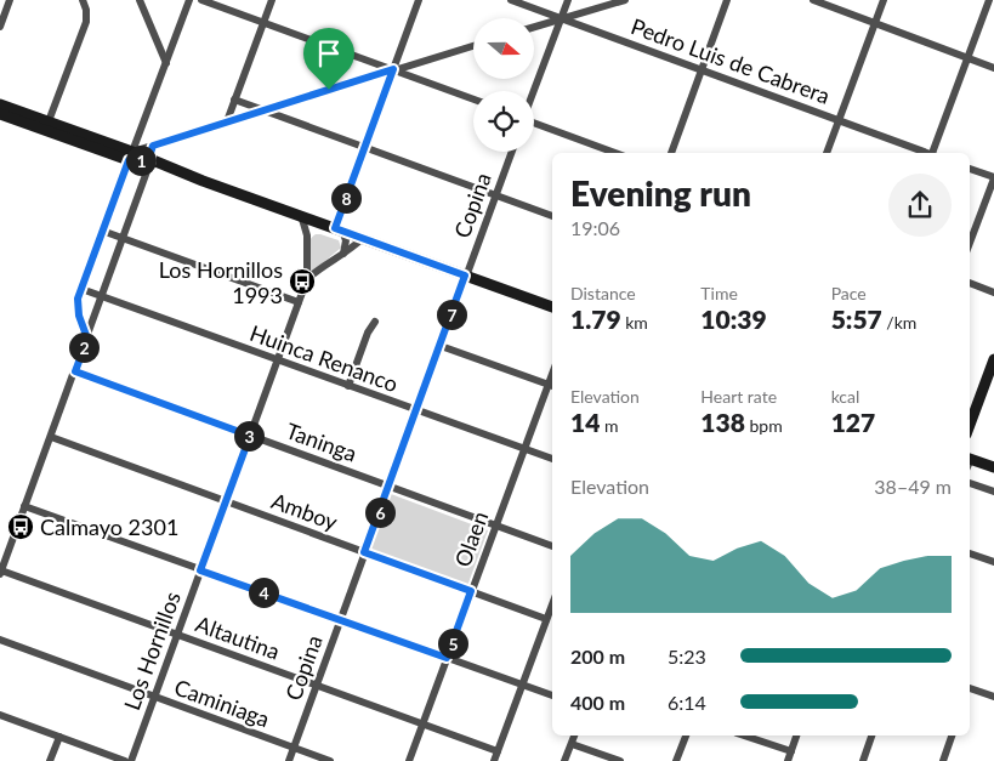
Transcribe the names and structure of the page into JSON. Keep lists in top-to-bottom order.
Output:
{
  "streets": {
    "street": [
      "Pedro Luis de Cabrera",
      "Copina",
      "Huinca Renanco",
      "Taninga",
      "Amboy",
      "Olaen",
      "Altautina",
      "Los Hornillos",
      "Caminiaga"
    ]
  },
  "crossings": [
    ["Copina", "Huinca Renanco"],
    ["Copina", "Taninga"],
    ["Copina", "Amboy"],
    ["Copina", "Altautina"],
    ["Copina", "Caminiaga"],
    ["Huinca Renanco", "Olaen"],
    ["Huinca Renanco", "Los Hornillos"],
    ["Taninga", "Olaen"],
    ["Taninga", "Los Hornillos"],
    ["Amboy", "Olaen"],
    ["Amboy", "Los Hornillos"],
    ["Olaen", "Altautina"],
    ["Altautina", "Los Hornillos"],
    ["Los Hornillos", "Caminiaga"]
  ],
  "places": {
    "bus stop": ["Los Hornillos 1993", "Calmayo 2301"]
  },
  "north": "right",
  "page": {
    "pins": [
      "1",
      "8",
      "7",
      "2",
      "3",
      "6",
      "4",
      "5"
    ],
    "heading": ["Evening run", "19:06"],
    "stats": [
      ["Distance", "1.79 km"],
      ["Time", "10:39"],
      ["Pace", "5:57 /km"],
      ["Elevation", "14 m"],
      ["Heart rate", "138 bpm"],
      ["kcal", "127"]
    ],
    "chart": ["Elevation", "38–49 m"],
    "list": [
      {
        "name": "200 m",
        "note": "5:23"
      },
      {
        "name": "400 m",
        "note": "6:14"
      }
    ]
  }
}
